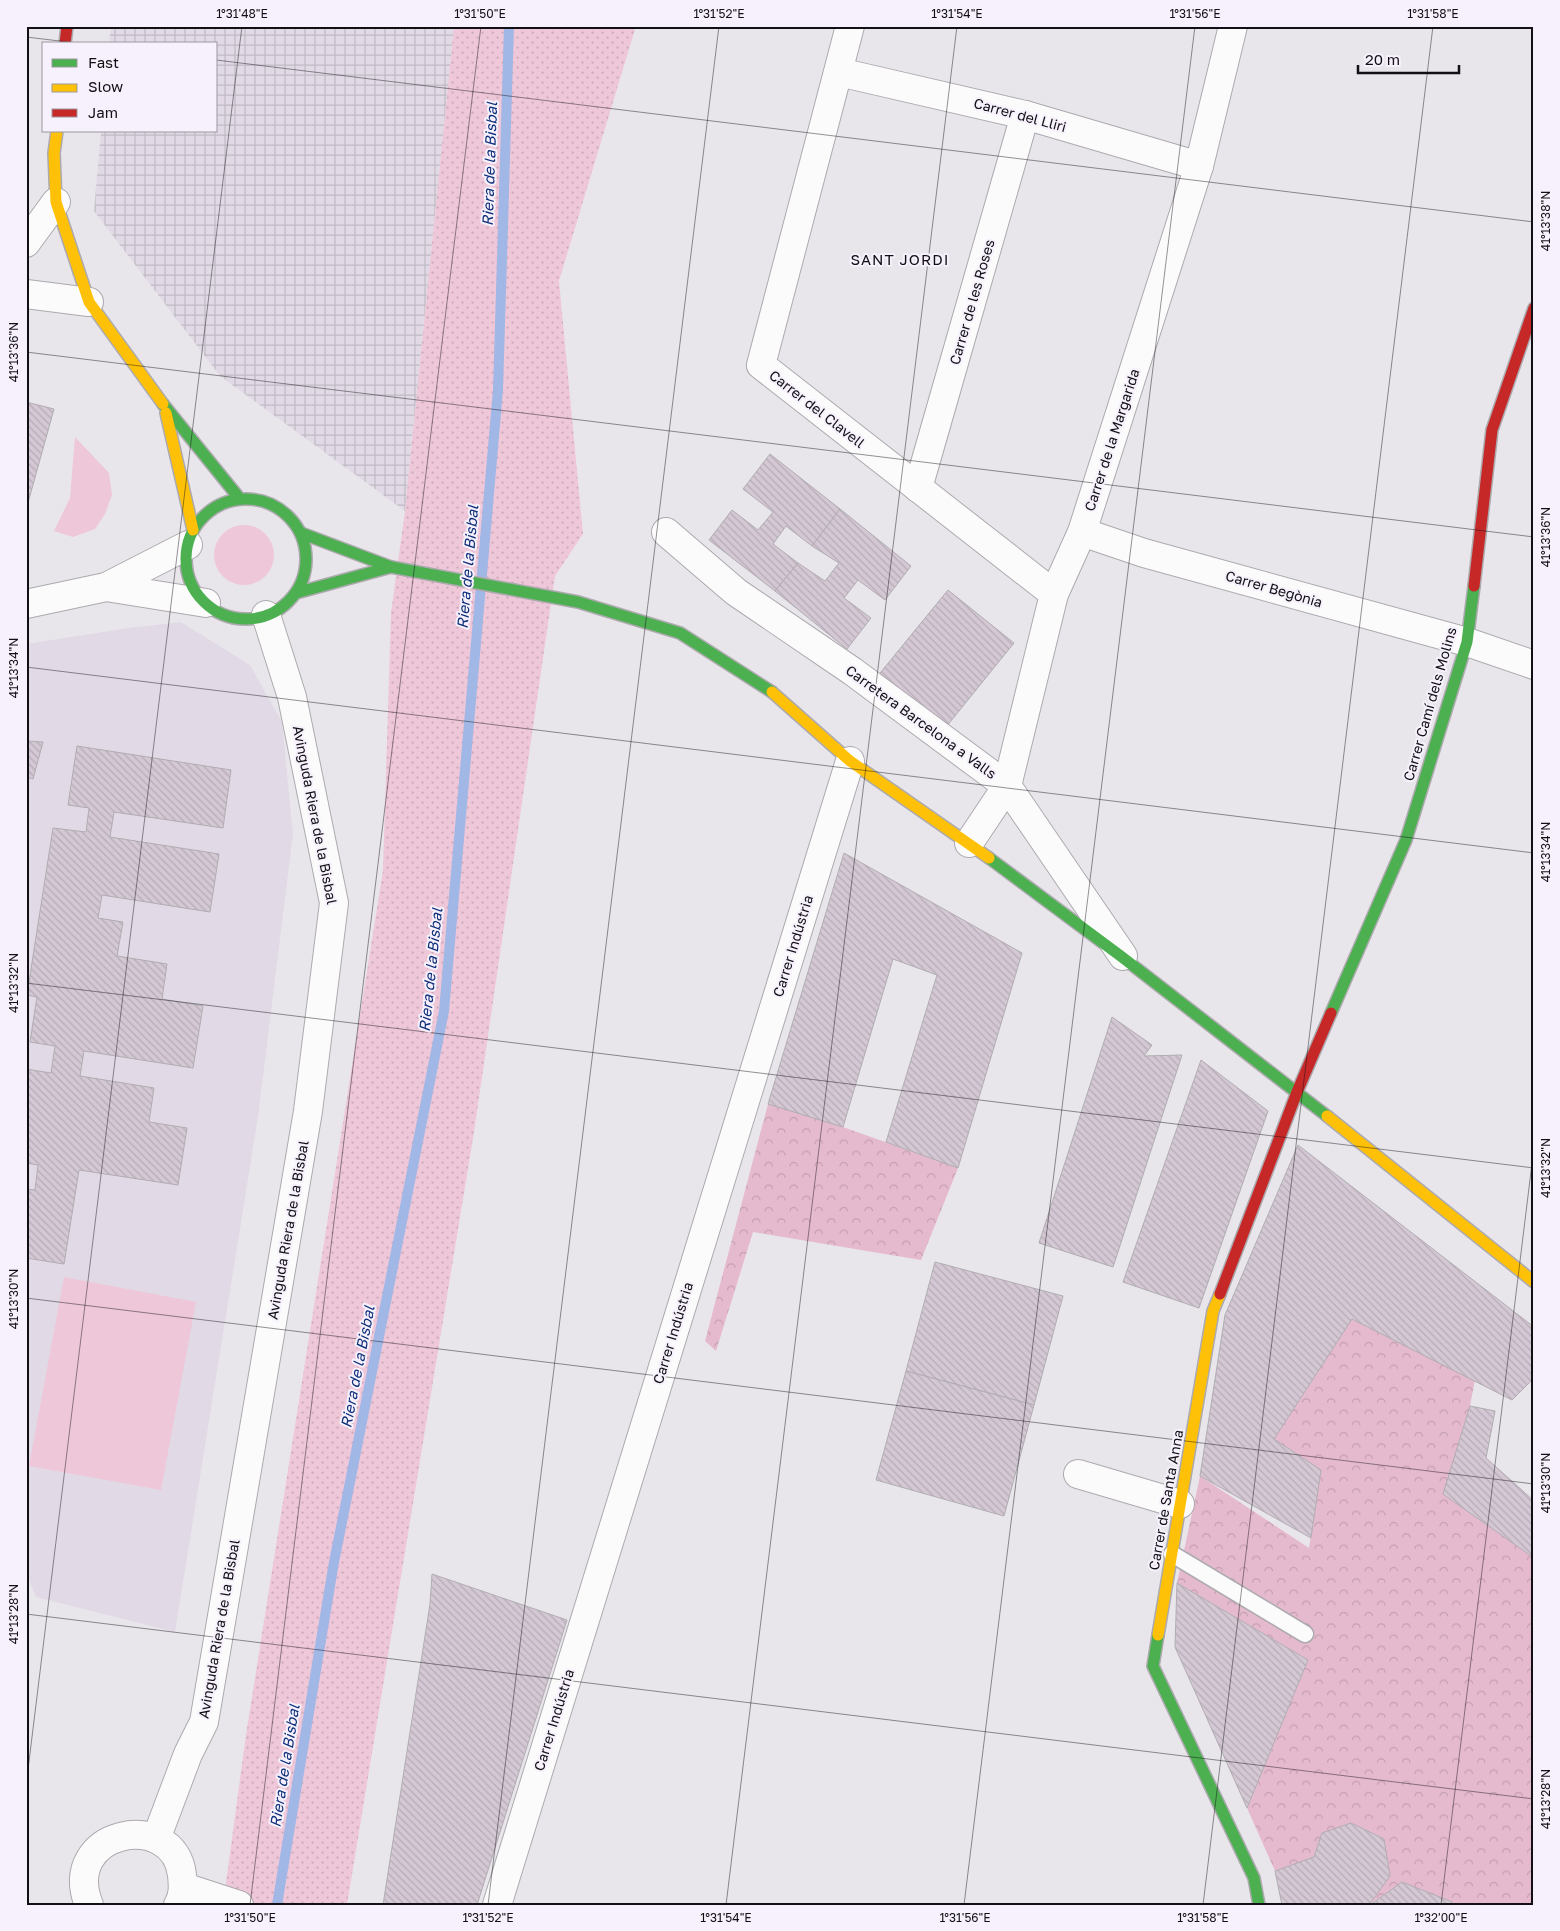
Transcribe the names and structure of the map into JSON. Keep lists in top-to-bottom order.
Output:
{
  "streets": {
    "street": [
      "Carrer del Lliri",
      "Carrer de les Roses",
      "Carrer del Clavell",
      "Carrer de la Margarida",
      "Carrer Begònia",
      "Carrer Camí dels Molins",
      "Carretera Barcelona a Valls",
      "Avinguda Riera de la Bisbal",
      "Carrer Indústria",
      "Carrer de Santa Anna"
    ]
  },
  "crossings": [
    ["Carrer del Lliri", "Carrer de les Roses"],
    ["Carrer del Lliri", "Carrer del Clavell"],
    ["Carrer del Lliri", "Carrer de la Margarida"],
    ["Carrer de les Roses", "Carrer del Clavell"],
    ["Carrer del Clavell", "Carrer de la Margarida"],
    ["Carrer de la Margarida", "Carrer Begònia"],
    ["Carrer de la Margarida", "Carretera Barcelona a Valls"],
    ["Carrer Begònia", "Carrer Camí dels Molins"],
    ["Carrer Camí dels Molins", "Carrer de Santa Anna"]
  ],
  "districts": ["SANT JORDI"],
  "water": ["Riera de la Bisbal"],
  "legend": ["Fast", "Slow", "Jam"],
  "scale_bar": "20 m",
  "coordinates": [
    "1°31'48\"E",
    "1°31'50\"E",
    "1°31'52\"E",
    "1°31'54\"E",
    "1°31'56\"E",
    "1°31'58\"E",
    "41°13'38\"N",
    "41°13'36\"N",
    "41°13'34\"N",
    "41°13'32\"N",
    "41°13'30\"N",
    "41°13'28\"N",
    "1°32'00\"E"
  ]
}
